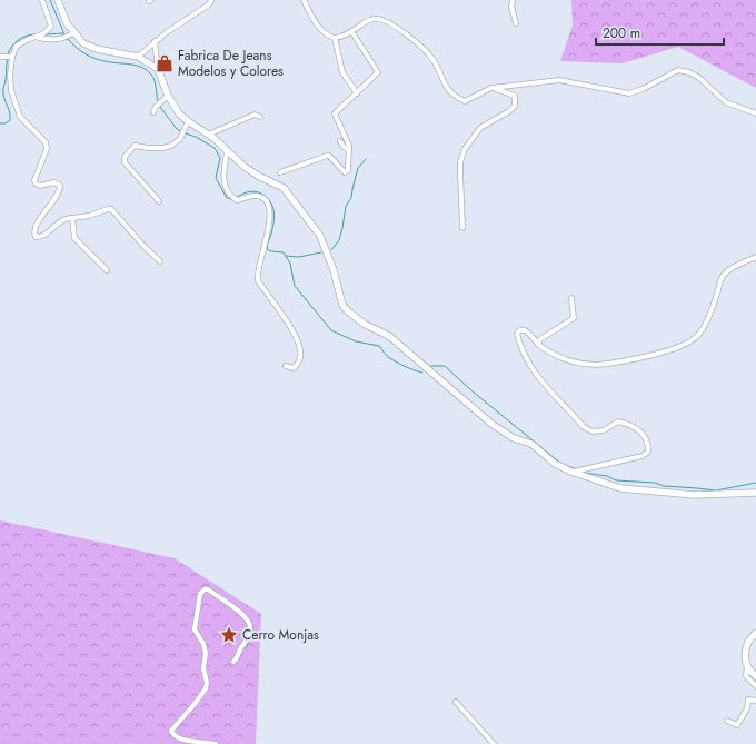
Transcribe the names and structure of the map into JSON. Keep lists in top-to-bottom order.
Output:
{
  "places": {
    "shop": ["Fabrica De Jeans Modelos y Colores"],
    "place": ["Cerro Monjas"]
  },
  "scale_bar": "200 m"
}
